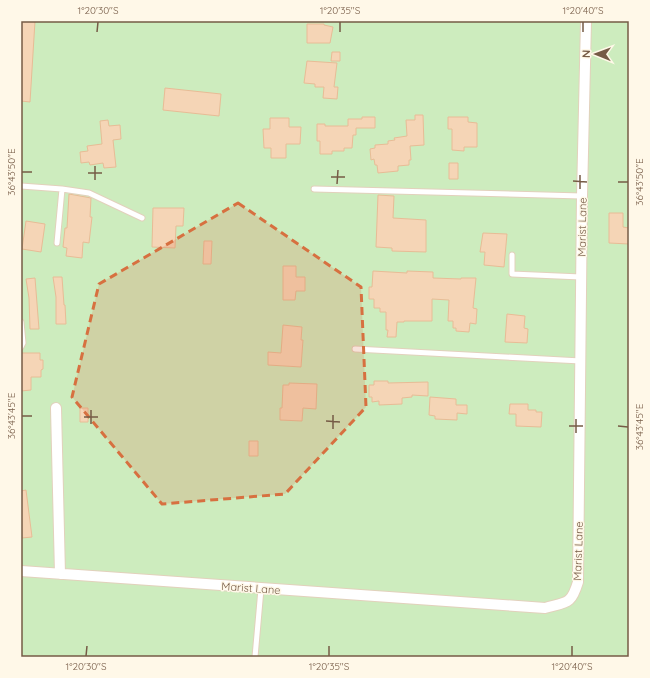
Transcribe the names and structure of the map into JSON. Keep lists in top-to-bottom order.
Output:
{
  "streets": {
    "street": ["Marist Lane"]
  },
  "north": "left",
  "coordinates": [
    "1°20'30\"S",
    "1°20'35\"S",
    "1°20'40\"S",
    "36°43'50\"E",
    "36°43'45\"E"
  ]
}
